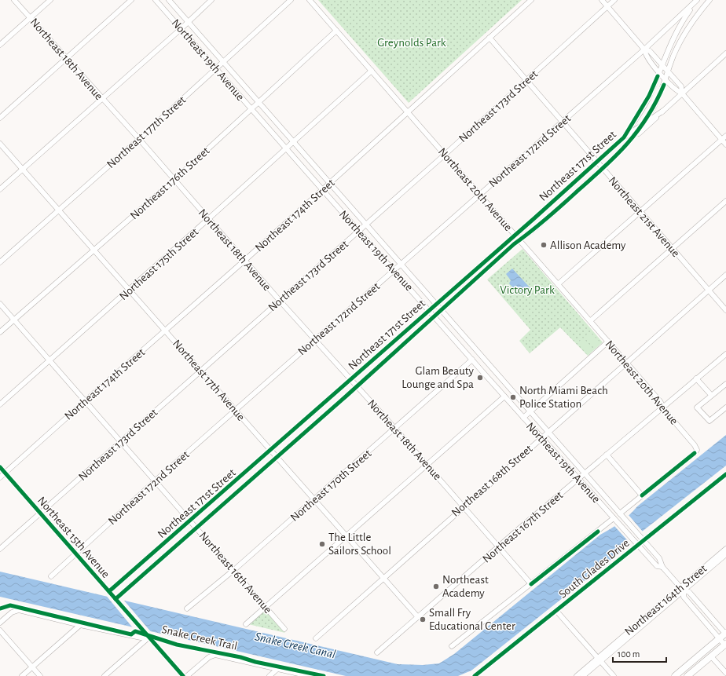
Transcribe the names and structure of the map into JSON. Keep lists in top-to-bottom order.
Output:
{
  "streets": {
    "street": [
      "Northeast 18th Avenue",
      "Northeast 19th Avenue",
      "Northeast 173rd Street",
      "Northeast 177th Street",
      "Northeast 172nd Street",
      "Northeast 171st Street",
      "Northeast 176th Street",
      "Northeast 20th Avenue",
      "Northeast 174th Street",
      "Northeast 21st Avenue",
      "Northeast 175th Street",
      "Northeast 17th Avenue",
      "Northeast 168th Street",
      "Northeast 170th Street",
      "Northeast 167th Street",
      "Northeast 15th Avenue",
      "South Glades Drive",
      "Northeast 16th Avenue",
      "Northeast 164th Street"
    ],
    "cycle path": ["Snake Creek Trail"]
  },
  "crossings": [
    ["Northeast 18th Avenue", "Northeast 173rd Street"],
    ["Northeast 18th Avenue", "Northeast 177th Street"],
    ["Northeast 18th Avenue", "Northeast 172nd Street"],
    ["Northeast 18th Avenue", "Northeast 171st Street"],
    ["Northeast 18th Avenue", "Northeast 176th Street"],
    ["Northeast 18th Avenue", "Northeast 174th Street"],
    ["Northeast 18th Avenue", "Northeast 175th Street"],
    ["Northeast 18th Avenue", "Northeast 168th Street"],
    ["Northeast 18th Avenue", "Northeast 170th Street"],
    ["Northeast 18th Avenue", "Northeast 167th Street"],
    ["Northeast 19th Avenue", "Northeast 173rd Street"],
    ["Northeast 19th Avenue", "Northeast 177th Street"],
    ["Northeast 19th Avenue", "Northeast 172nd Street"],
    ["Northeast 19th Avenue", "Northeast 171st Street"],
    ["Northeast 19th Avenue", "Northeast 176th Street"],
    ["Northeast 19th Avenue", "Northeast 174th Street"],
    ["Northeast 19th Avenue", "Northeast 175th Street"],
    ["Northeast 19th Avenue", "Northeast 168th Street"],
    ["Northeast 19th Avenue", "Northeast 170th Street"],
    ["Northeast 19th Avenue", "Northeast 167th Street"],
    ["Northeast 19th Avenue", "South Glades Drive"],
    ["Northeast 19th Avenue", "Northeast 164th Street"],
    ["Northeast 173rd Street", "Northeast 20th Avenue"],
    ["Northeast 173rd Street", "Northeast 21st Avenue"],
    ["Northeast 173rd Street", "Northeast 17th Avenue"],
    ["Northeast 173rd Street", "Northeast 15th Avenue"],
    ["Northeast 173rd Street", "Northeast 16th Avenue"],
    ["Northeast 177th Street", "Northeast 17th Avenue"],
    ["Northeast 172nd Street", "Northeast 171st Street"],
    ["Northeast 172nd Street", "Northeast 20th Avenue"],
    ["Northeast 172nd Street", "Northeast 21st Avenue"],
    ["Northeast 172nd Street", "Northeast 17th Avenue"],
    ["Northeast 172nd Street", "Northeast 15th Avenue"],
    ["Northeast 172nd Street", "Northeast 16th Avenue"],
    ["Northeast 171st Street", "Northeast 20th Avenue"],
    ["Northeast 171st Street", "Northeast 21st Avenue"],
    ["Northeast 171st Street", "Northeast 17th Avenue"],
    ["Northeast 171st Street", "Northeast 15th Avenue"],
    ["Northeast 171st Street", "Northeast 16th Avenue"],
    ["Northeast 176th Street", "Northeast 20th Avenue"],
    ["Northeast 176th Street", "Northeast 17th Avenue"],
    ["Northeast 176th Street", "Northeast 16th Avenue"],
    ["Northeast 20th Avenue", "Northeast 174th Street"],
    ["Northeast 20th Avenue", "Northeast 175th Street"],
    ["Northeast 20th Avenue", "Northeast 168th Street"],
    ["Northeast 20th Avenue", "Northeast 167th Street"],
    ["Northeast 174th Street", "Northeast 21st Avenue"],
    ["Northeast 174th Street", "Northeast 17th Avenue"],
    ["Northeast 174th Street", "Northeast 15th Avenue"],
    ["Northeast 174th Street", "Northeast 16th Avenue"],
    ["Northeast 21st Avenue", "Northeast 168th Street"],
    ["Northeast 175th Street", "Northeast 17th Avenue"],
    ["Northeast 175th Street", "Northeast 16th Avenue"],
    ["Northeast 17th Avenue", "Northeast 168th Street"],
    ["Northeast 17th Avenue", "Northeast 170th Street"],
    ["Northeast 17th Avenue", "Northeast 167th Street"],
    ["Northeast 170th Street", "Northeast 16th Avenue"]
  ],
  "water": ["Snake Creek Canal"],
  "parks": ["Greynolds Park", "Victory Park"],
  "places": [
    "Allison Academy",
    "Glam Beauty Lounge and Spa",
    "North Miami Beach Police Station",
    "The Little Sailors School",
    "Northeast Academy",
    "Small Fry Educational Center"
  ],
  "scale_bar": "100 m"
}
